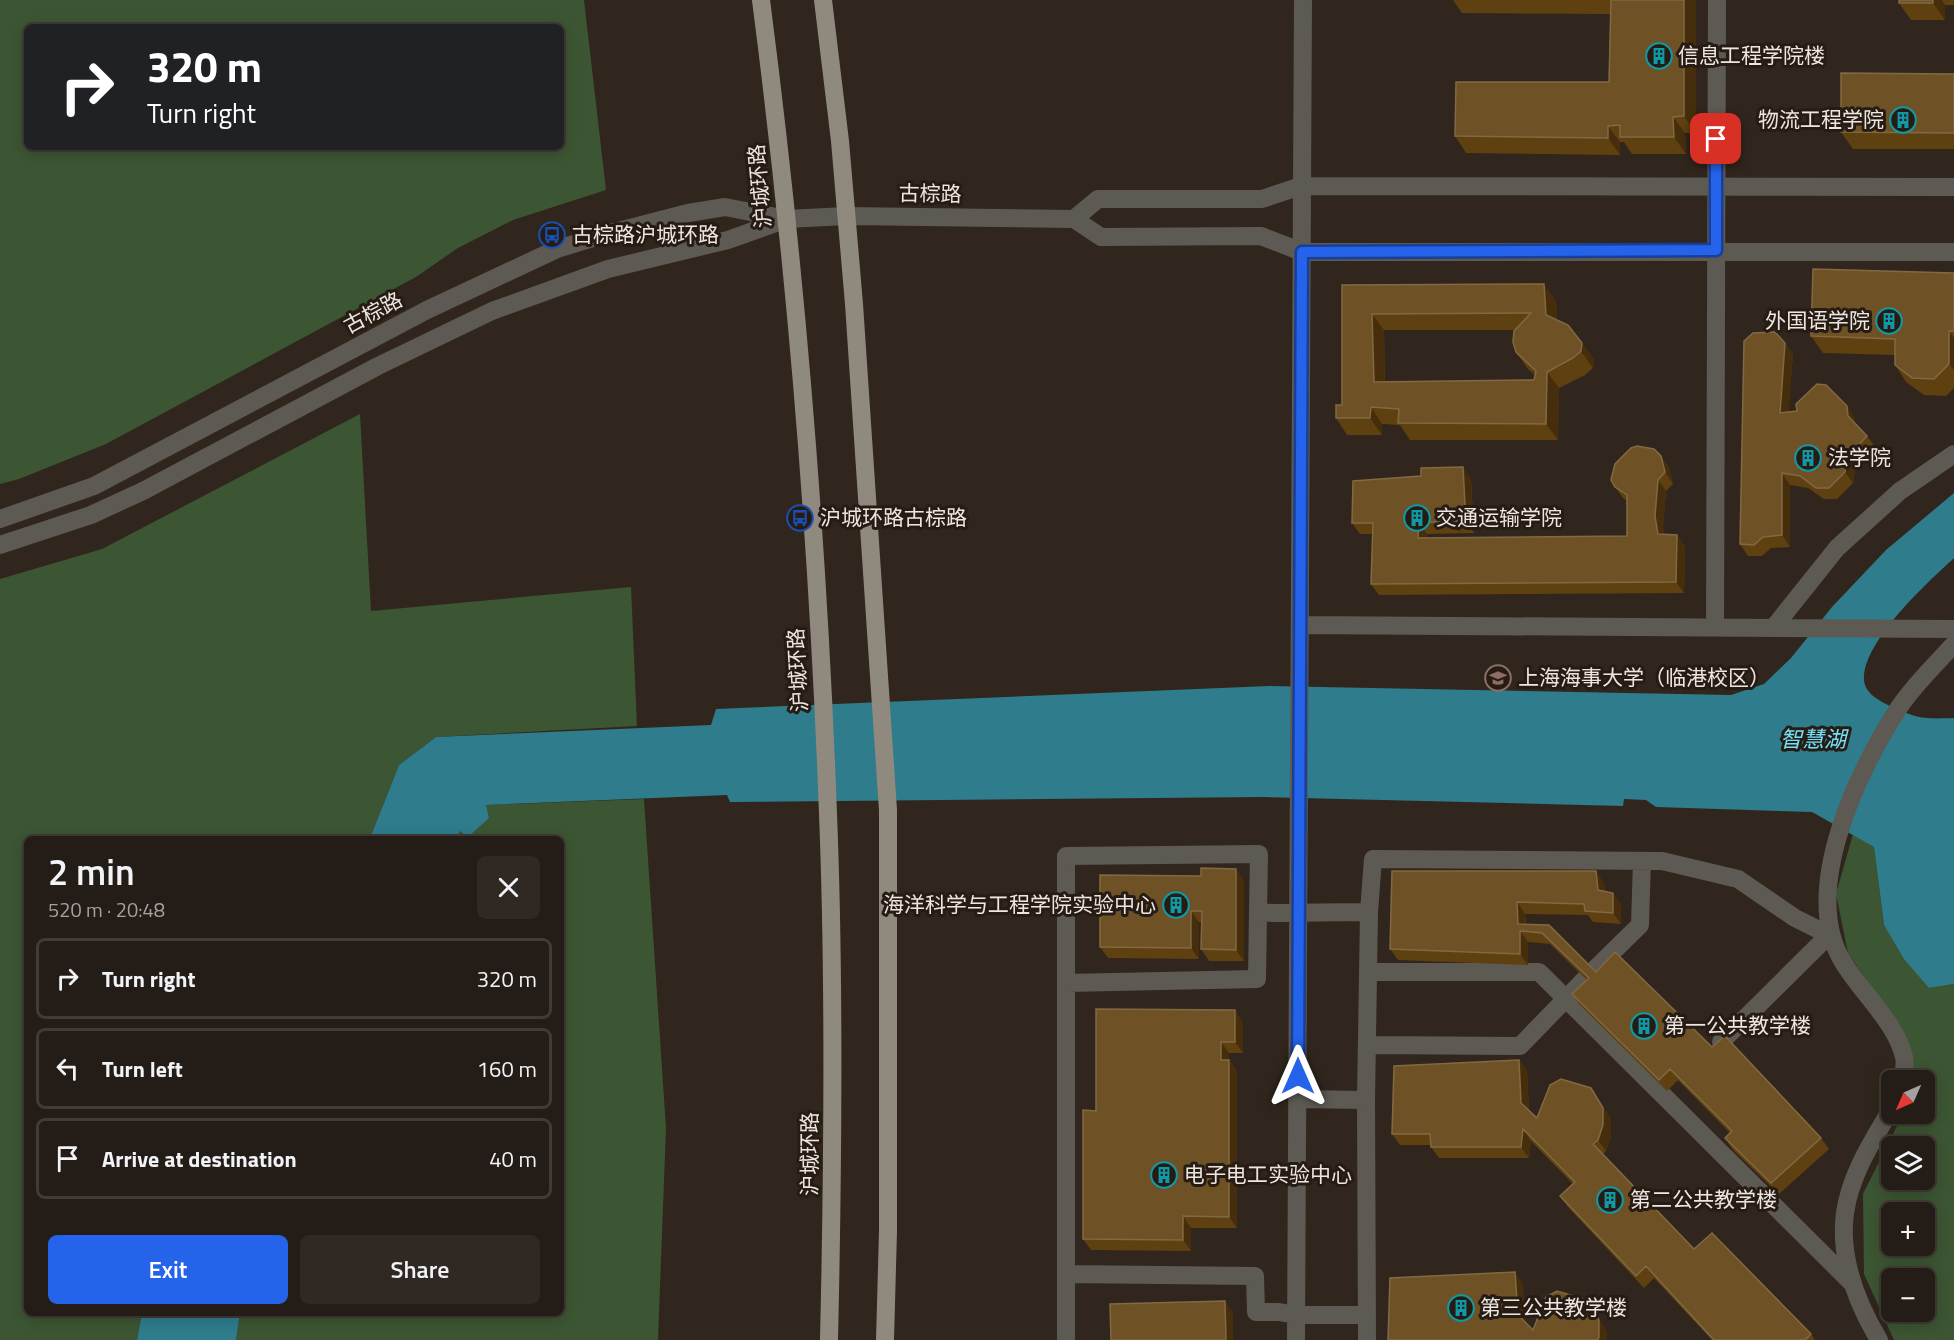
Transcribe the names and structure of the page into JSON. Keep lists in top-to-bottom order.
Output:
{
  "streets": {
    "main road": ["沪城环路"],
    "street": ["古棕路"]
  },
  "crossings": [
    ["沪城环路", "古棕路"]
  ],
  "water": ["智慧湖"],
  "places": {
    "building": [
      "信息工程学院楼",
      "物流工程学院",
      "外国语学院",
      "法学院",
      "交通运输学院",
      "海洋科学与工程学院实验中心",
      "第一公共教学楼",
      "电子电工实验中心",
      "第二公共教学楼",
      "第三公共教学楼"
    ],
    "bus stop": ["古棕路沪城环路", "沪城环路古棕路"],
    "school or university": ["上海海事大学（临港校区）"]
  },
  "north": "bottom left",
  "page": {
    "turn": ["320 m", "Turn right"],
    "heading": ["2 min", "520 m · 20:48"],
    "list": [
      {
        "name": "Turn right",
        "value": "320 m"
      },
      {
        "name": "Turn left",
        "value": "160 m"
      },
      {
        "name": "Arrive at destination",
        "value": "40 m"
      }
    ],
    "map_buttons": ["+", "−"],
    "buttons": ["Exit", "Share"]
  }
}
